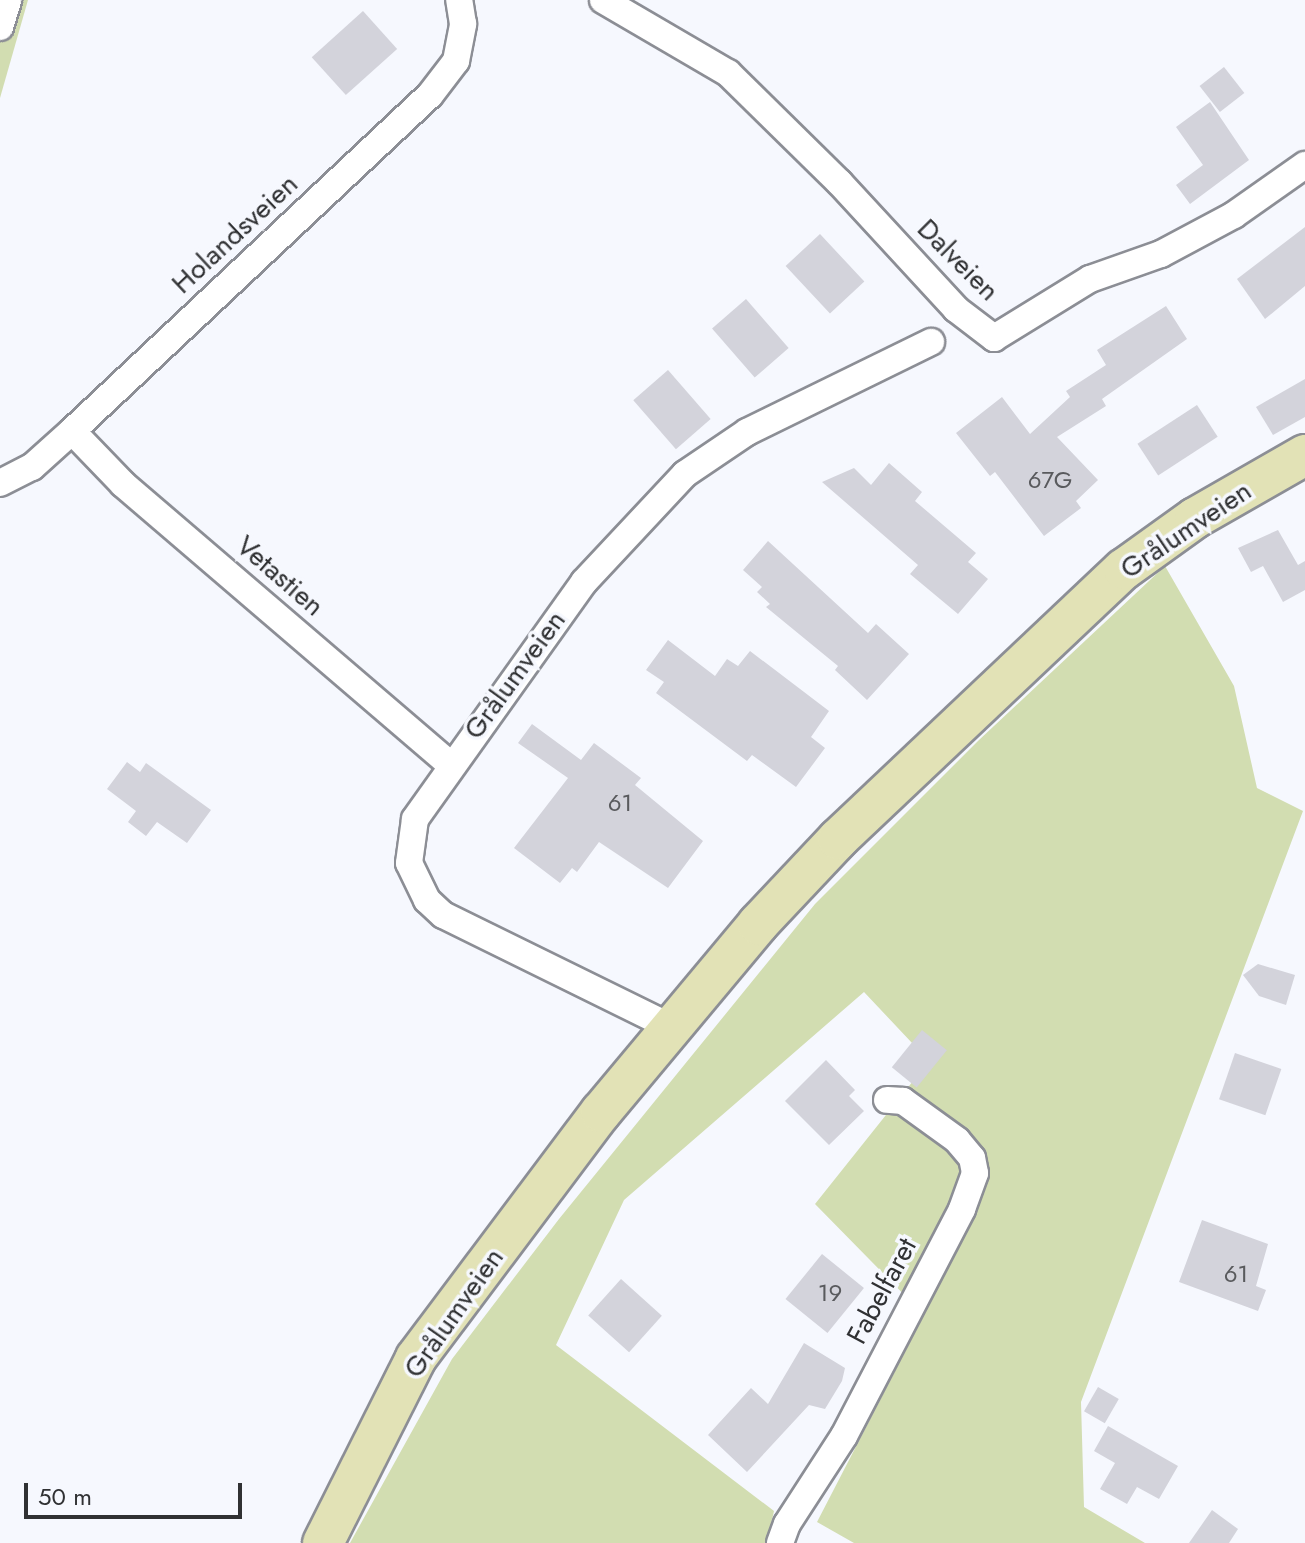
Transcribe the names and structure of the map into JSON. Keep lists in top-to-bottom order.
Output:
{
  "streets": {
    "main road": ["Grålumveien"],
    "street": [
      "Holandsveien",
      "Dalveien",
      "Vetastien",
      "Fabelfaret"
    ]
  },
  "crossings": [
    ["Holandsveien", "Vetastien"],
    ["Grålumveien", "Vetastien"]
  ],
  "house_numbers": [
    "67G",
    "61",
    "61",
    "19"
  ],
  "scale_bar": "50 m"
}
